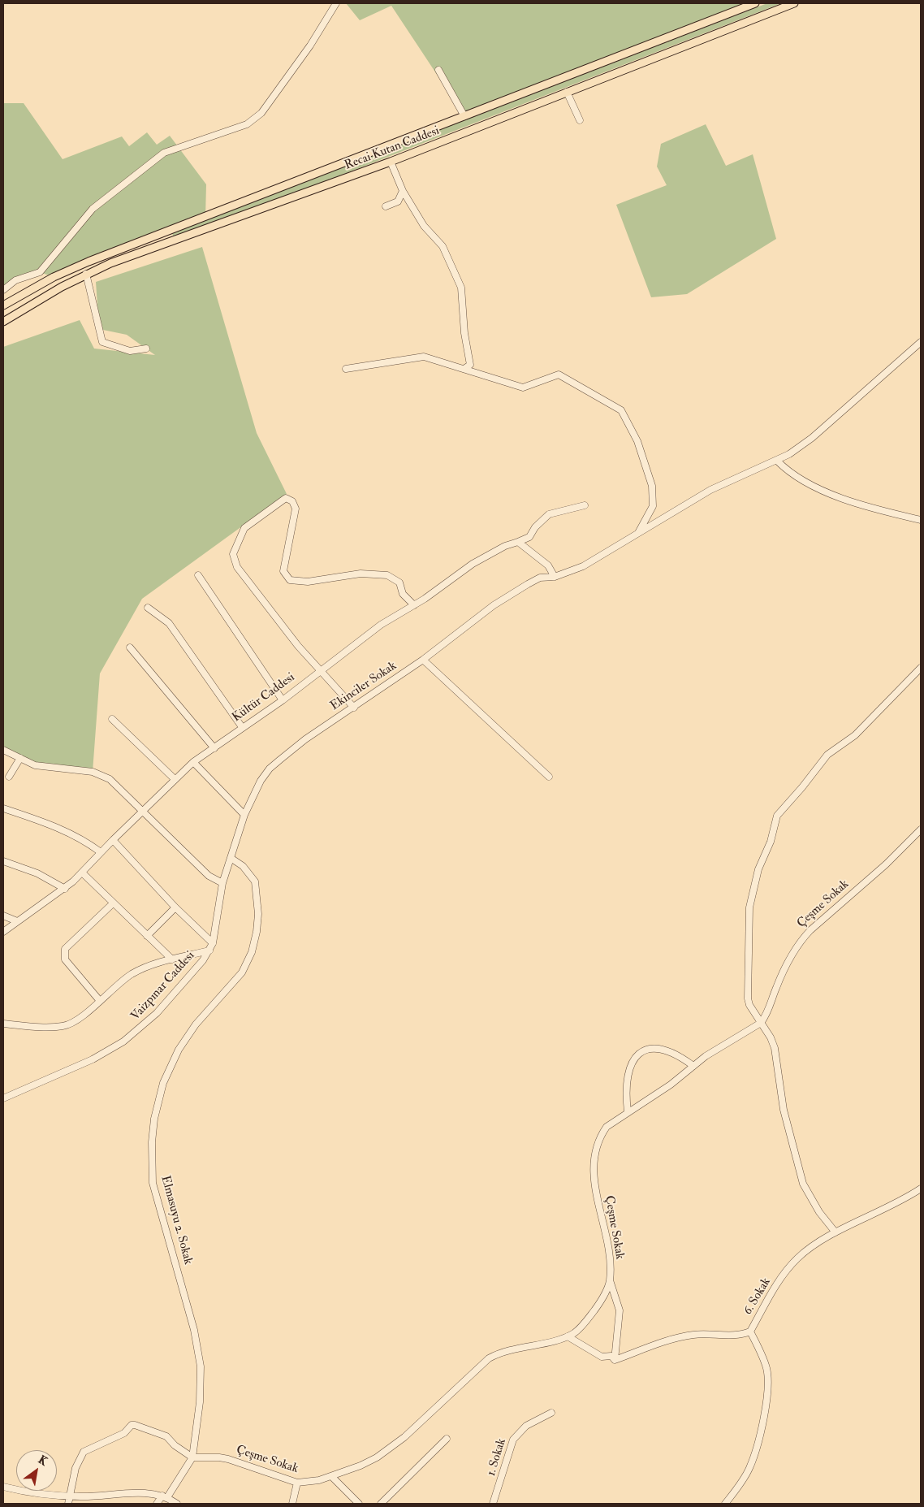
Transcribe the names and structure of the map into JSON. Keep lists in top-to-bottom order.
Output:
{
  "streets": {
    "main road": ["Recai Kutan Caddesi"],
    "street": [
      "Ekinciler Sokak",
      "Kültür Caddesi",
      "Çeşme Sokak",
      "Vaizpınar Caddesi",
      "Elmasuyu 2. Sokak",
      "6. Sokak",
      "1. Sokak"
    ]
  },
  "crossings": [
    ["Ekinciler Sokak", "Vaizpınar Caddesi"],
    ["Ekinciler Sokak", "Elmasuyu 2. Sokak"],
    ["Çeşme Sokak", "Elmasuyu 2. Sokak"],
    ["Vaizpınar Caddesi", "Elmasuyu 2. Sokak"]
  ],
  "north": "top right"
}
